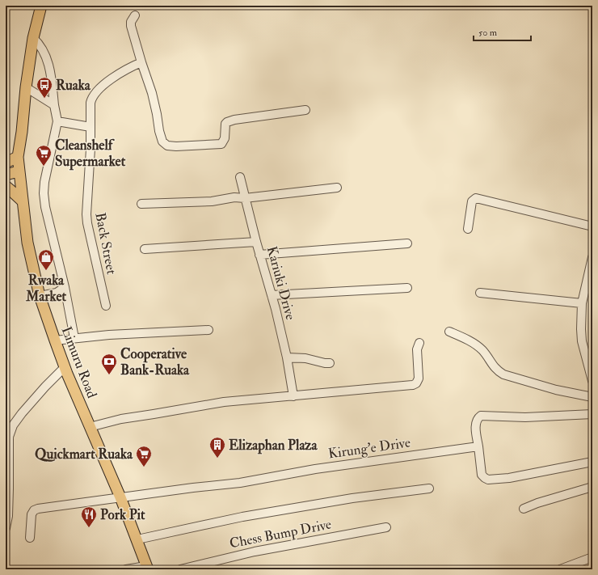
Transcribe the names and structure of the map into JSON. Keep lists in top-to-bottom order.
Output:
{
  "streets": {
    "main road": ["Limuru Road"],
    "street": [
      "Back Street",
      "Kariuki Drive",
      "Kirung'e Drive",
      "Chess Bump Drive"
    ]
  },
  "crossings": [
    ["Limuru Road", "Kirung'e Drive"]
  ],
  "places": {
    "bus stop": ["Ruaka"],
    "supermarket": ["Cleanshelf Supermarket", "Quickmart Ruaka"],
    "shop": ["Rwaka Market"],
    "bank": ["Cooperative Bank-Ruaka"],
    "building": ["Elizaphan Plaza"],
    "restaurant": ["Pork Pit"]
  },
  "scale_bar": "50 m"
}
